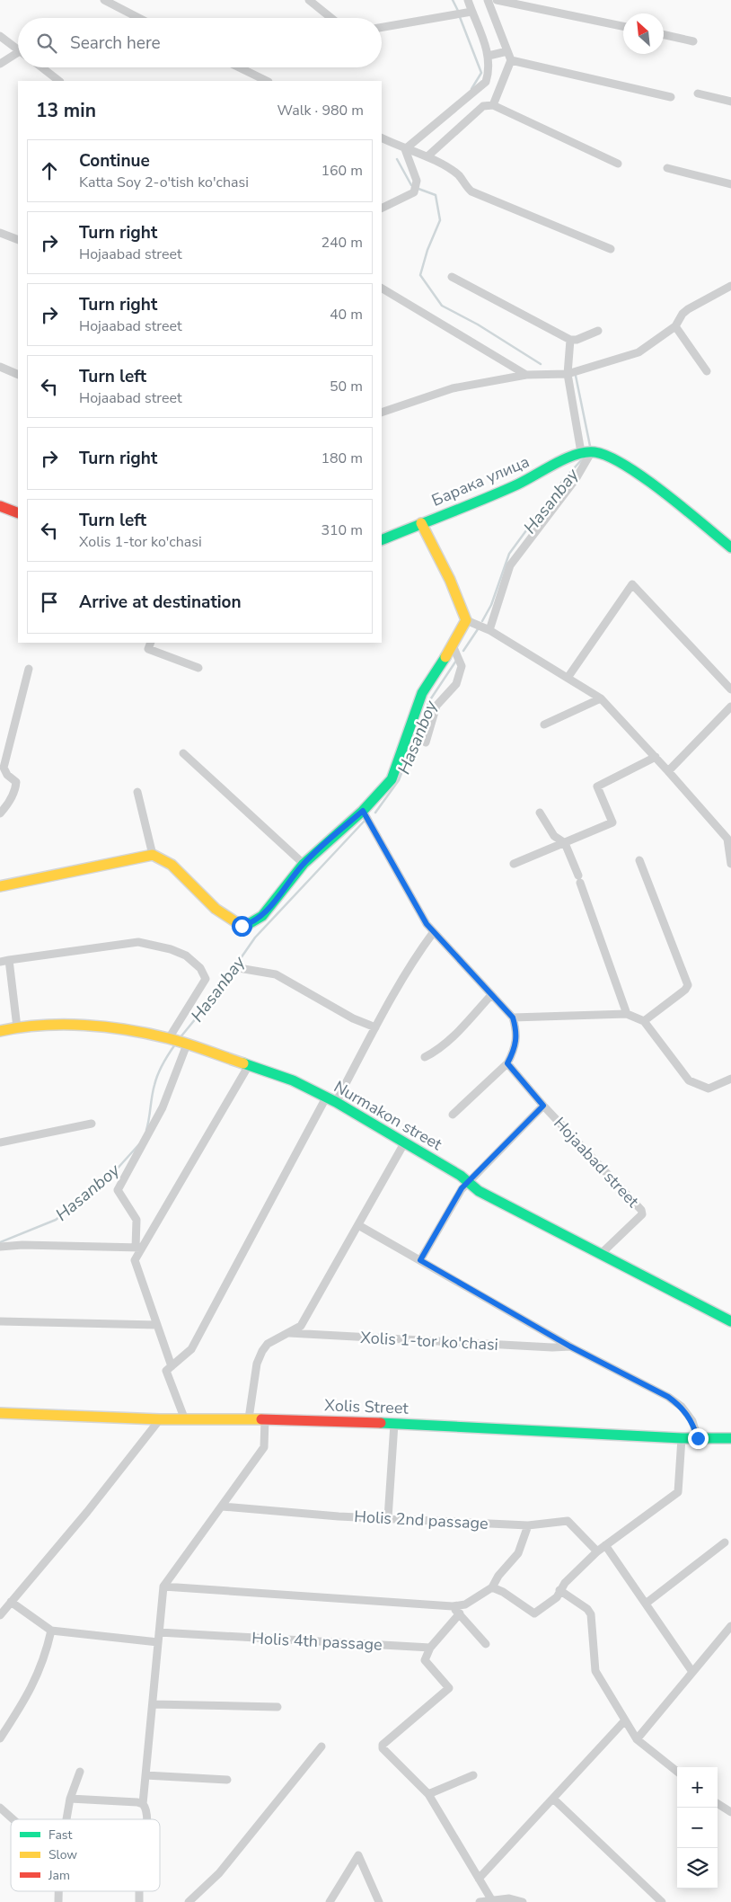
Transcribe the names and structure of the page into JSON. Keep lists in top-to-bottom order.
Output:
{
  "streets": {
    "street": [
      "Барака улица",
      "Nurmakon street",
      "Hojaabad street",
      "Xolis 1-tor ko'chasi",
      "Xolis Street",
      "Holis 2nd passage",
      "Holis 4th passage"
    ]
  },
  "crossings": [
    ["Nurmakon street", "Hojaabad street"],
    ["Xolis 1-tor ko'chasi", "Xolis Street"]
  ],
  "water": ["Hasanbay", "Hasanboy"],
  "legend": ["Fast", "Slow", "Jam"],
  "north": "top left",
  "page": {
    "search": "Search here",
    "heading": ["13 min", "Walk · 980 m"],
    "list": [
      ["Continue", "Katta Soy 2-o'tish ko'chasi", "160 m"],
      ["Turn right", "Hojaabad street", "240 m"],
      ["Turn right", "Hojaabad street", "40 m"],
      ["Turn left", "Hojaabad street", "50 m"],
      ["Turn right", "180 m"],
      ["Turn left", "Xolis 1-tor ko'chasi", "310 m"],
      "Arrive at destination"
    ],
    "map_buttons": ["+", "−"]
  }
}
